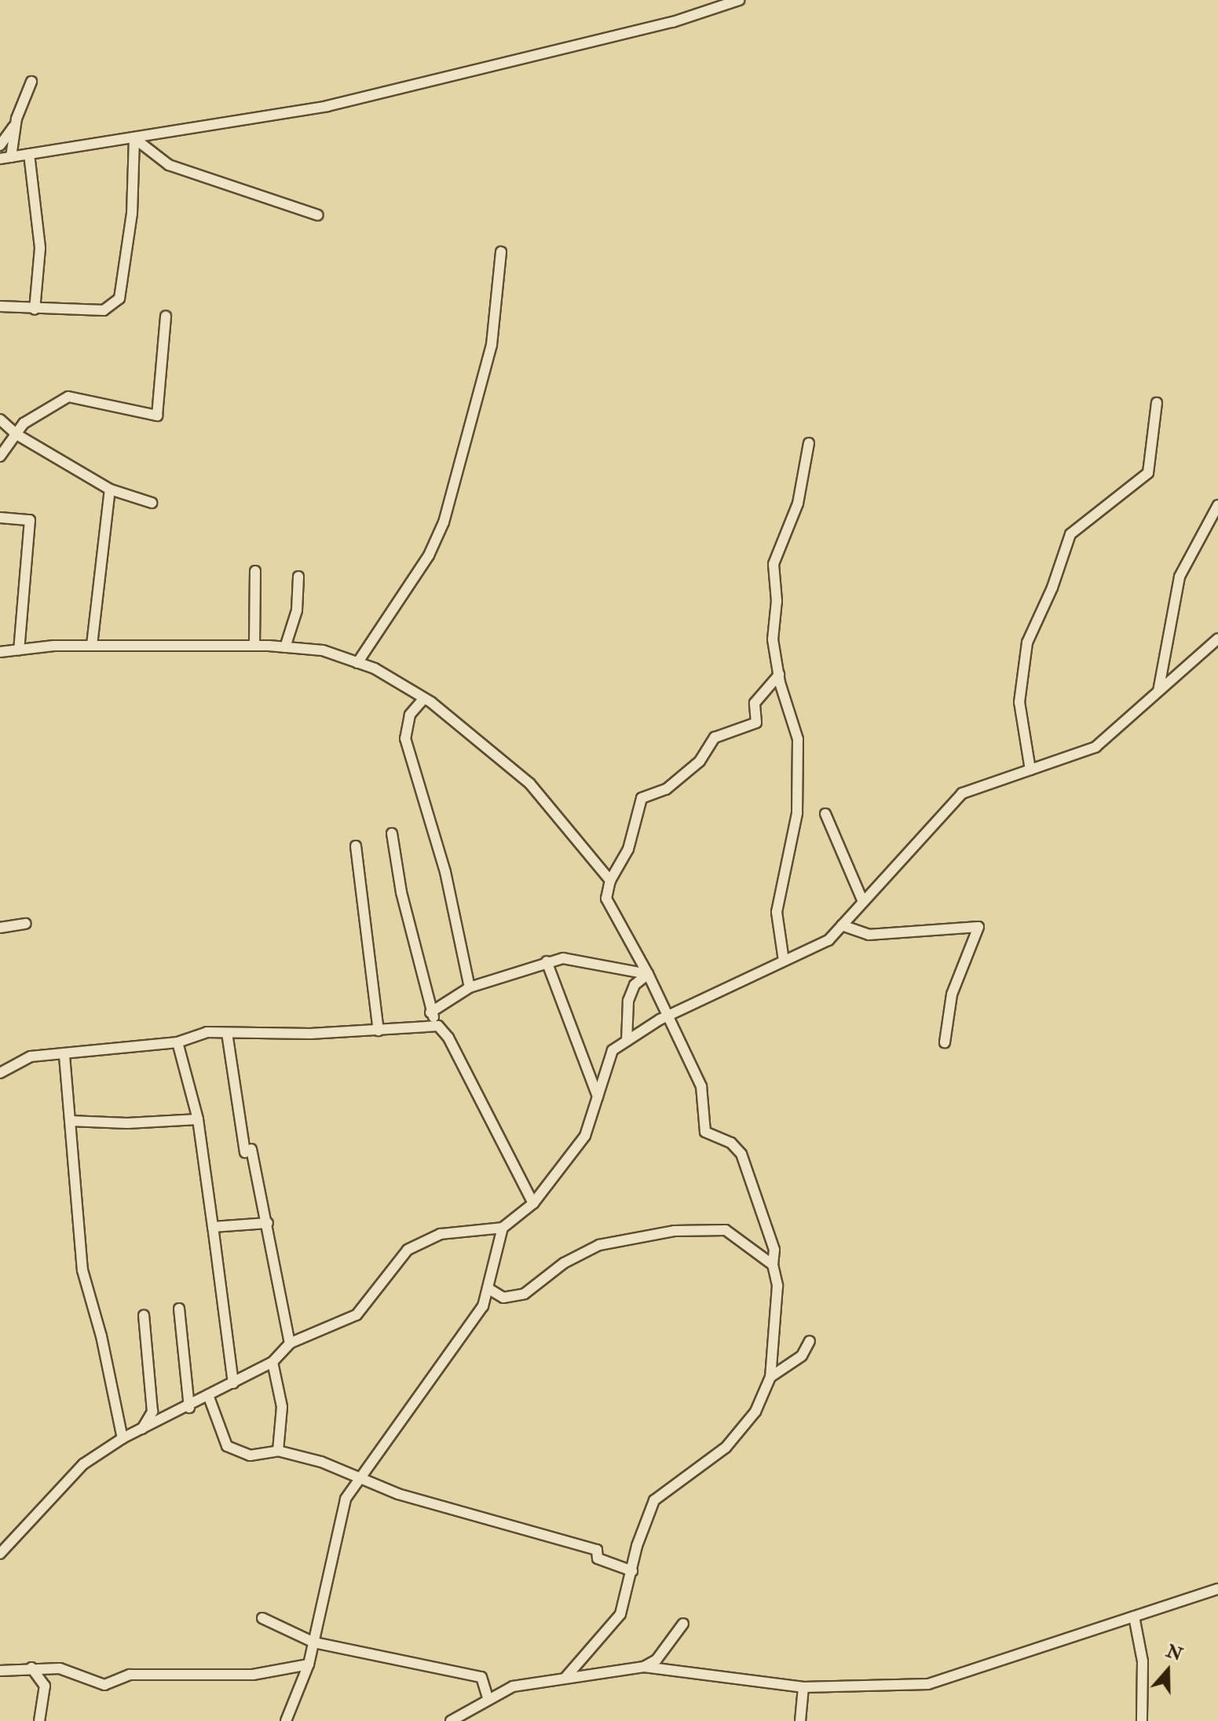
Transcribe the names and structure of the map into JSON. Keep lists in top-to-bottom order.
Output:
{
  "north": "top"
}
